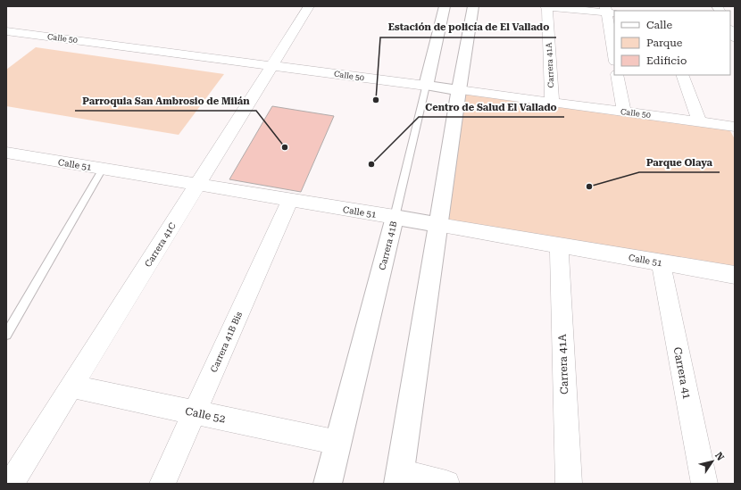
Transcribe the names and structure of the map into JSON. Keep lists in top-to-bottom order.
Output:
{
  "streets": {
    "street": [
      "Calle 50",
      "Carrera 41A",
      "Calle 51",
      "Carrera 41C",
      "Carrera 41B",
      "Carrera 41B Bis",
      "Carrera 41",
      "Calle 52"
    ]
  },
  "crossings": [
    ["Calle 50", "Carrera 41A"],
    ["Calle 50", "Carrera 41C"],
    ["Calle 50", "Carrera 41B"],
    ["Carrera 41A", "Calle 51"],
    ["Calle 51", "Carrera 41C"],
    ["Calle 51", "Carrera 41B"],
    ["Calle 51", "Carrera 41B Bis"],
    ["Calle 51", "Carrera 41"],
    ["Carrera 41C", "Calle 52"],
    ["Carrera 41B", "Calle 52"],
    ["Carrera 41B Bis", "Calle 52"]
  ],
  "places": [
    "Estación de policía de El Vallado",
    "Parroquia San Ambrosio de Milán",
    "Centro de Salud El Vallado",
    "Parque Olaya"
  ],
  "legend": ["Calle", "Parque", "Edificio"],
  "north": "top right"
}
